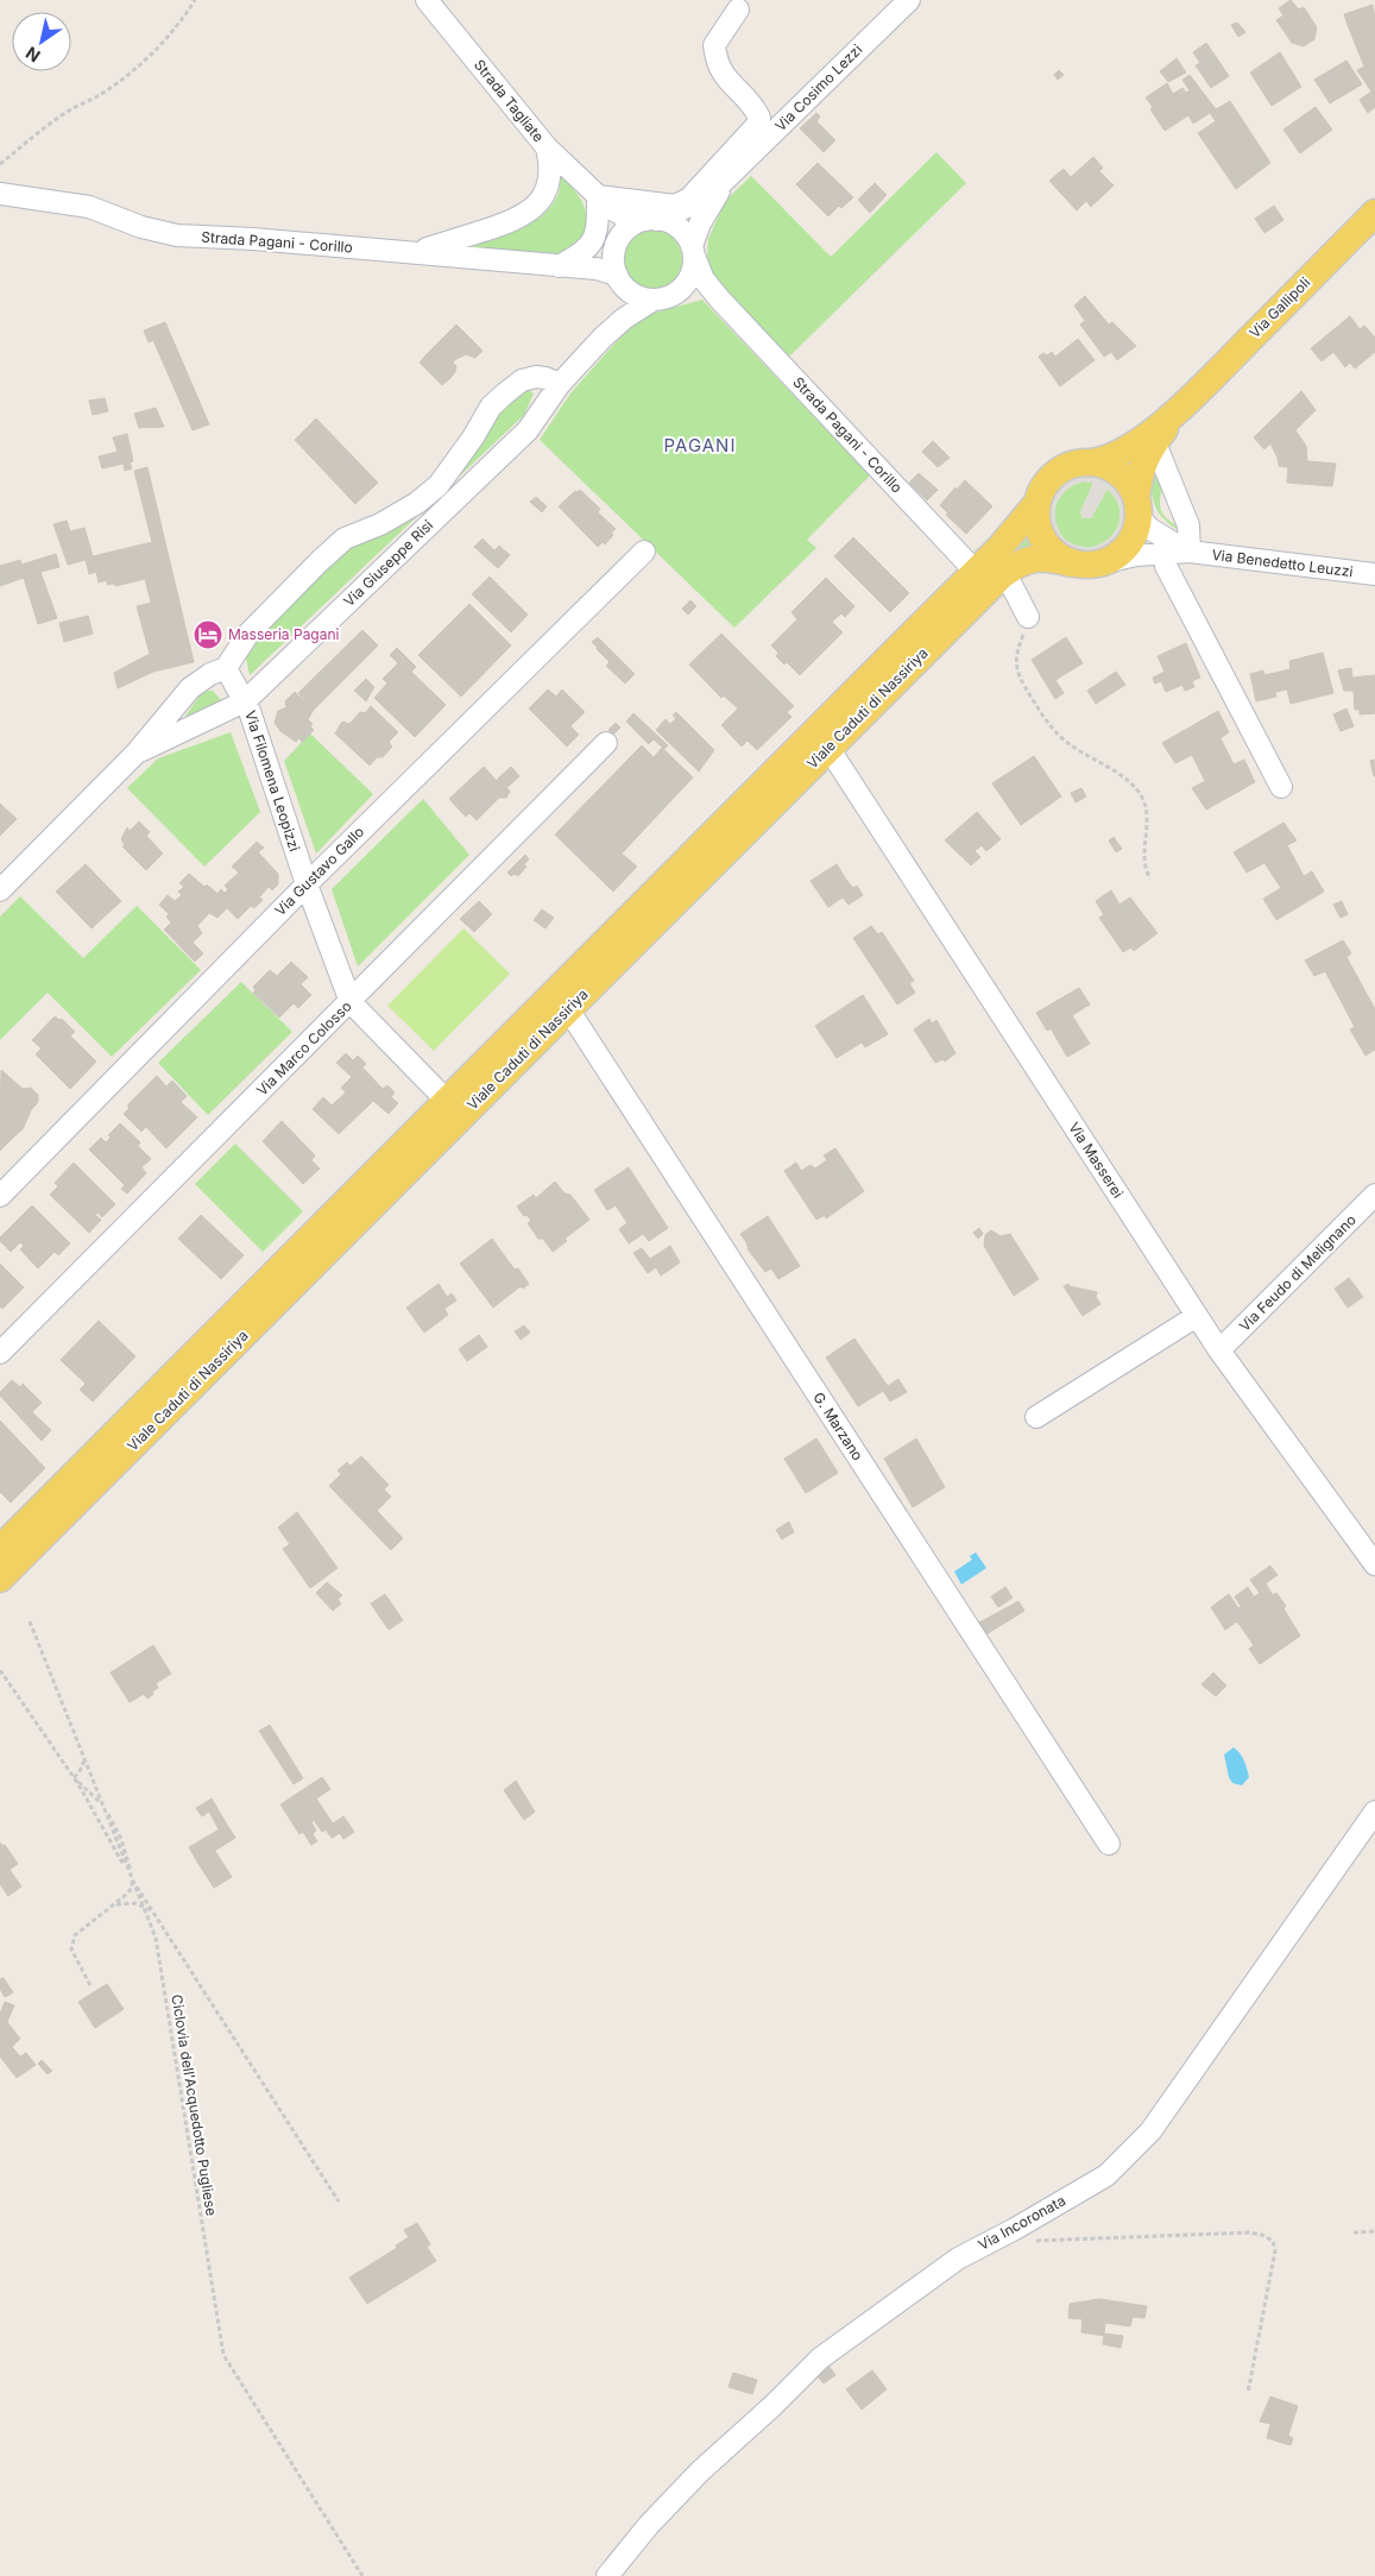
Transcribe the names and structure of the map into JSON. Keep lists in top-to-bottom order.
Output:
{
  "streets": {
    "main road": ["Via Gallipoli", "Viale Caduti di Nassiriya"],
    "street": [
      "Via Cosimo Lezzi",
      "Strada Tagliate",
      "Strada Pagani - Corillo",
      "Via Giuseppe Risi",
      "Via Benedetto Leuzzi",
      "Via Filomena Leopizzi",
      "Via Gustavo Gallo",
      "Via Marco Colosso",
      "Via Masserei",
      "Via Feudo di Melignano",
      "G. Marzano",
      "Via Incoronata"
    ],
    "path": ["Ciclovia dell'Acquedotto Pugliese"]
  },
  "crossings": [
    ["Via Cosimo Lezzi", "Strada Tagliate"],
    ["Via Cosimo Lezzi", "Strada Pagani - Corillo"],
    ["Via Cosimo Lezzi", "Via Giuseppe Risi"],
    ["Strada Tagliate", "Strada Pagani - Corillo"],
    ["Strada Tagliate", "Via Giuseppe Risi"],
    ["Strada Pagani - Corillo", "Via Giuseppe Risi"],
    ["Strada Pagani - Corillo", "Viale Caduti di Nassiriya"],
    ["Via Gallipoli", "Via Benedetto Leuzzi"],
    ["Via Gallipoli", "Viale Caduti di Nassiriya"],
    ["Via Giuseppe Risi", "Via Filomena Leopizzi"],
    ["Via Benedetto Leuzzi", "Viale Caduti di Nassiriya"],
    ["Viale Caduti di Nassiriya", "Via Filomena Leopizzi"],
    ["Viale Caduti di Nassiriya", "Via Masserei"],
    ["Viale Caduti di Nassiriya", "G. Marzano"],
    ["Via Filomena Leopizzi", "Via Gustavo Gallo"],
    ["Via Filomena Leopizzi", "Via Marco Colosso"],
    ["Via Masserei", "Via Feudo di Melignano"]
  ],
  "districts": ["PAGANI"],
  "places": {
    "hotel": ["Masseria Pagani"]
  },
  "north": "bottom left"
}
